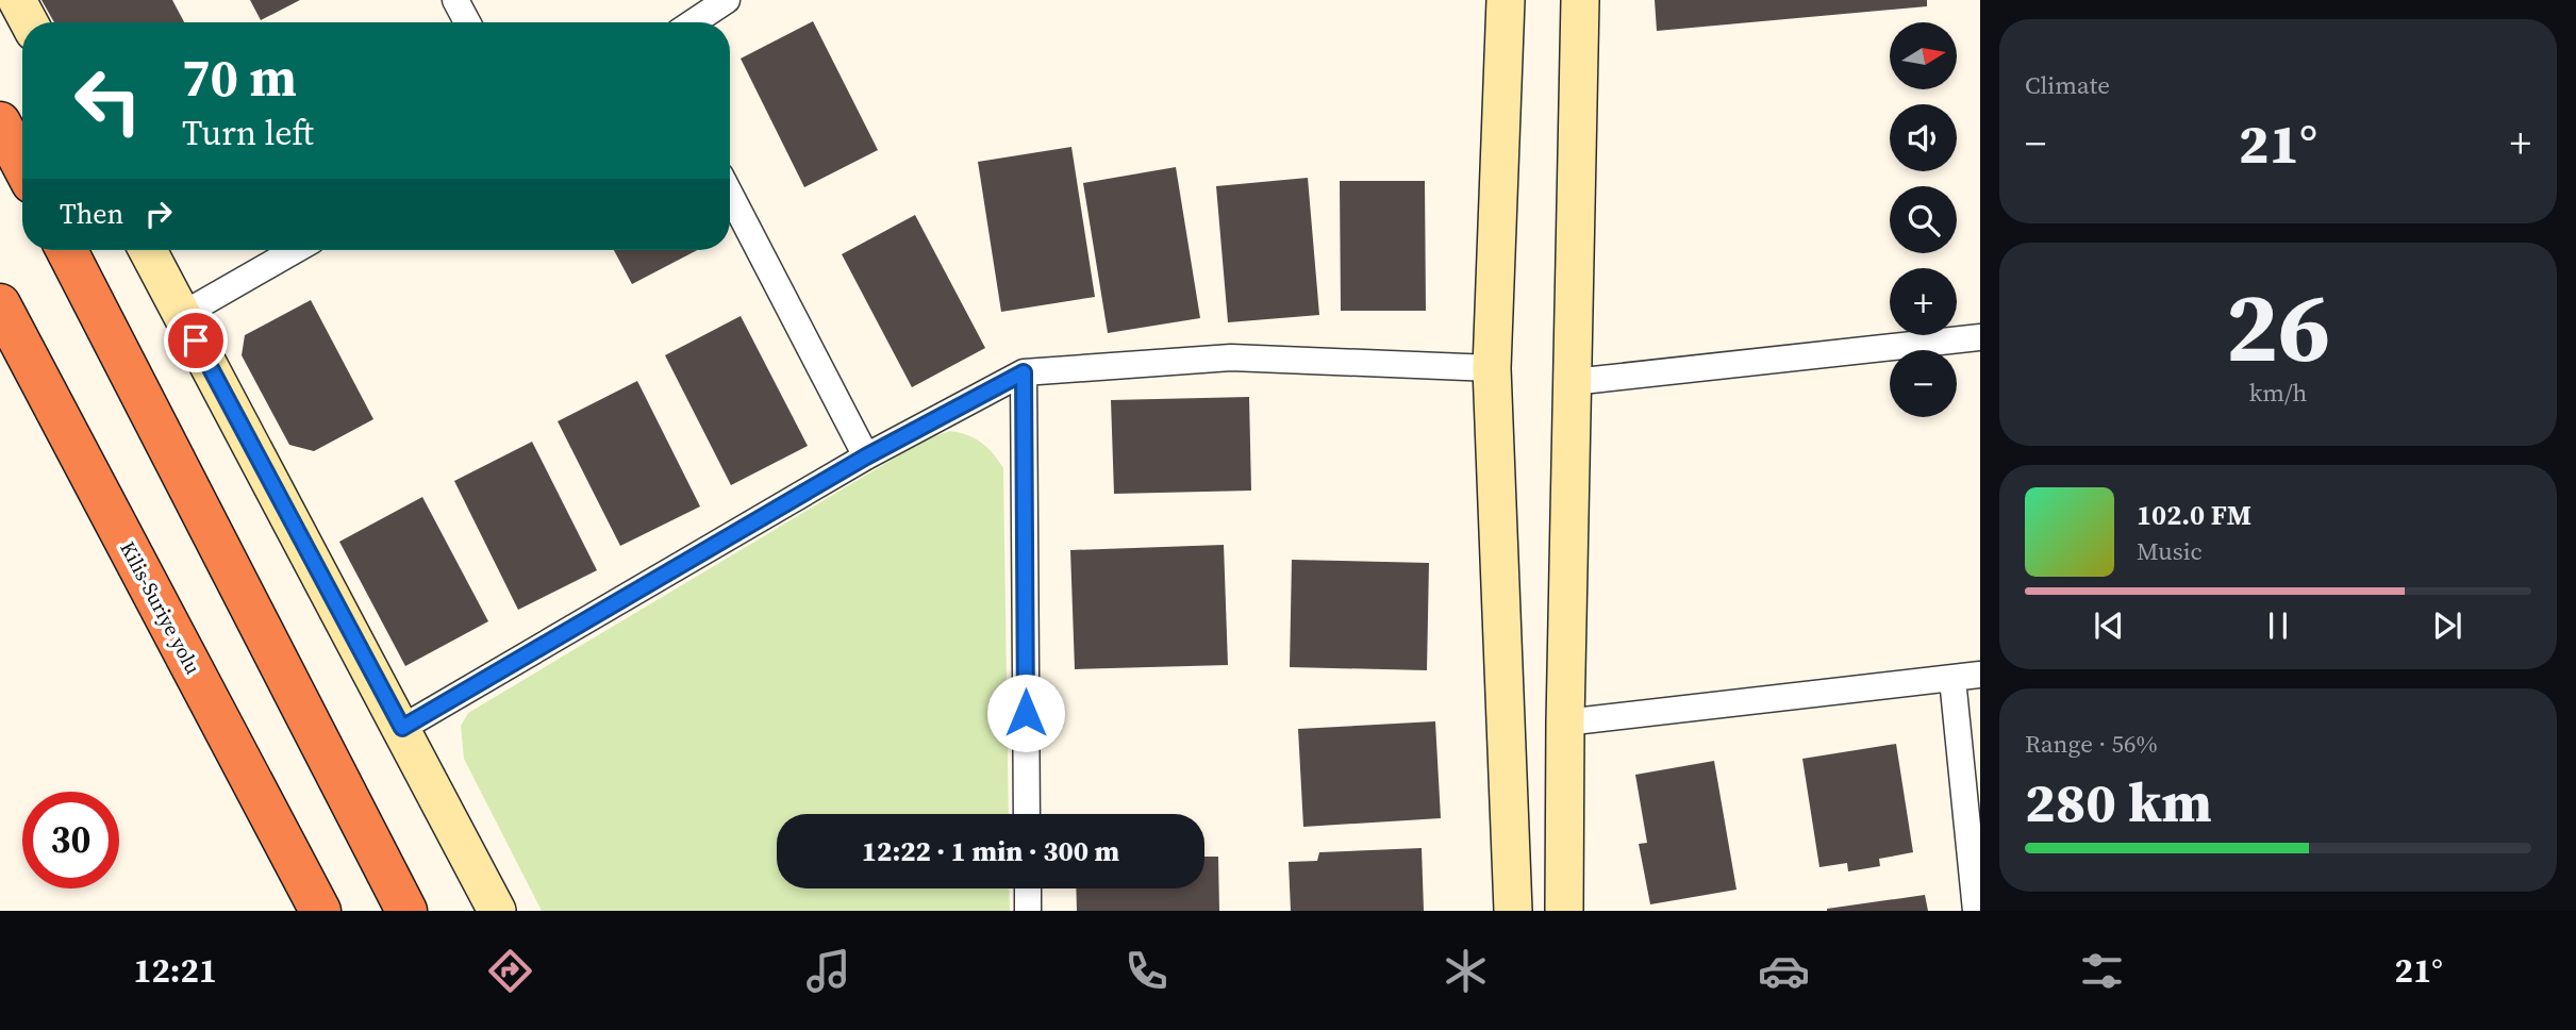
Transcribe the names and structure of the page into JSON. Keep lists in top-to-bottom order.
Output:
{
  "streets": {
    "highway": ["Kilis-Suriye yolu"]
  },
  "north": "right",
  "page": {
    "tile": [
      "Climate",
      ["26", "km/h"],
      ["Range · 56%", "280 km"]
    ],
    "map_buttons": ["+", "−"],
    "turn": ["70 m", "Turn left"],
    "heat": ["−", "21°", "+"],
    "then": "Then",
    "song": ["102.0 FM", "Music"],
    "limit": "30",
    "trip": "12:22 · 1 min · 300 m",
    "tabs": ["12:21", "21°"]
  }
}
